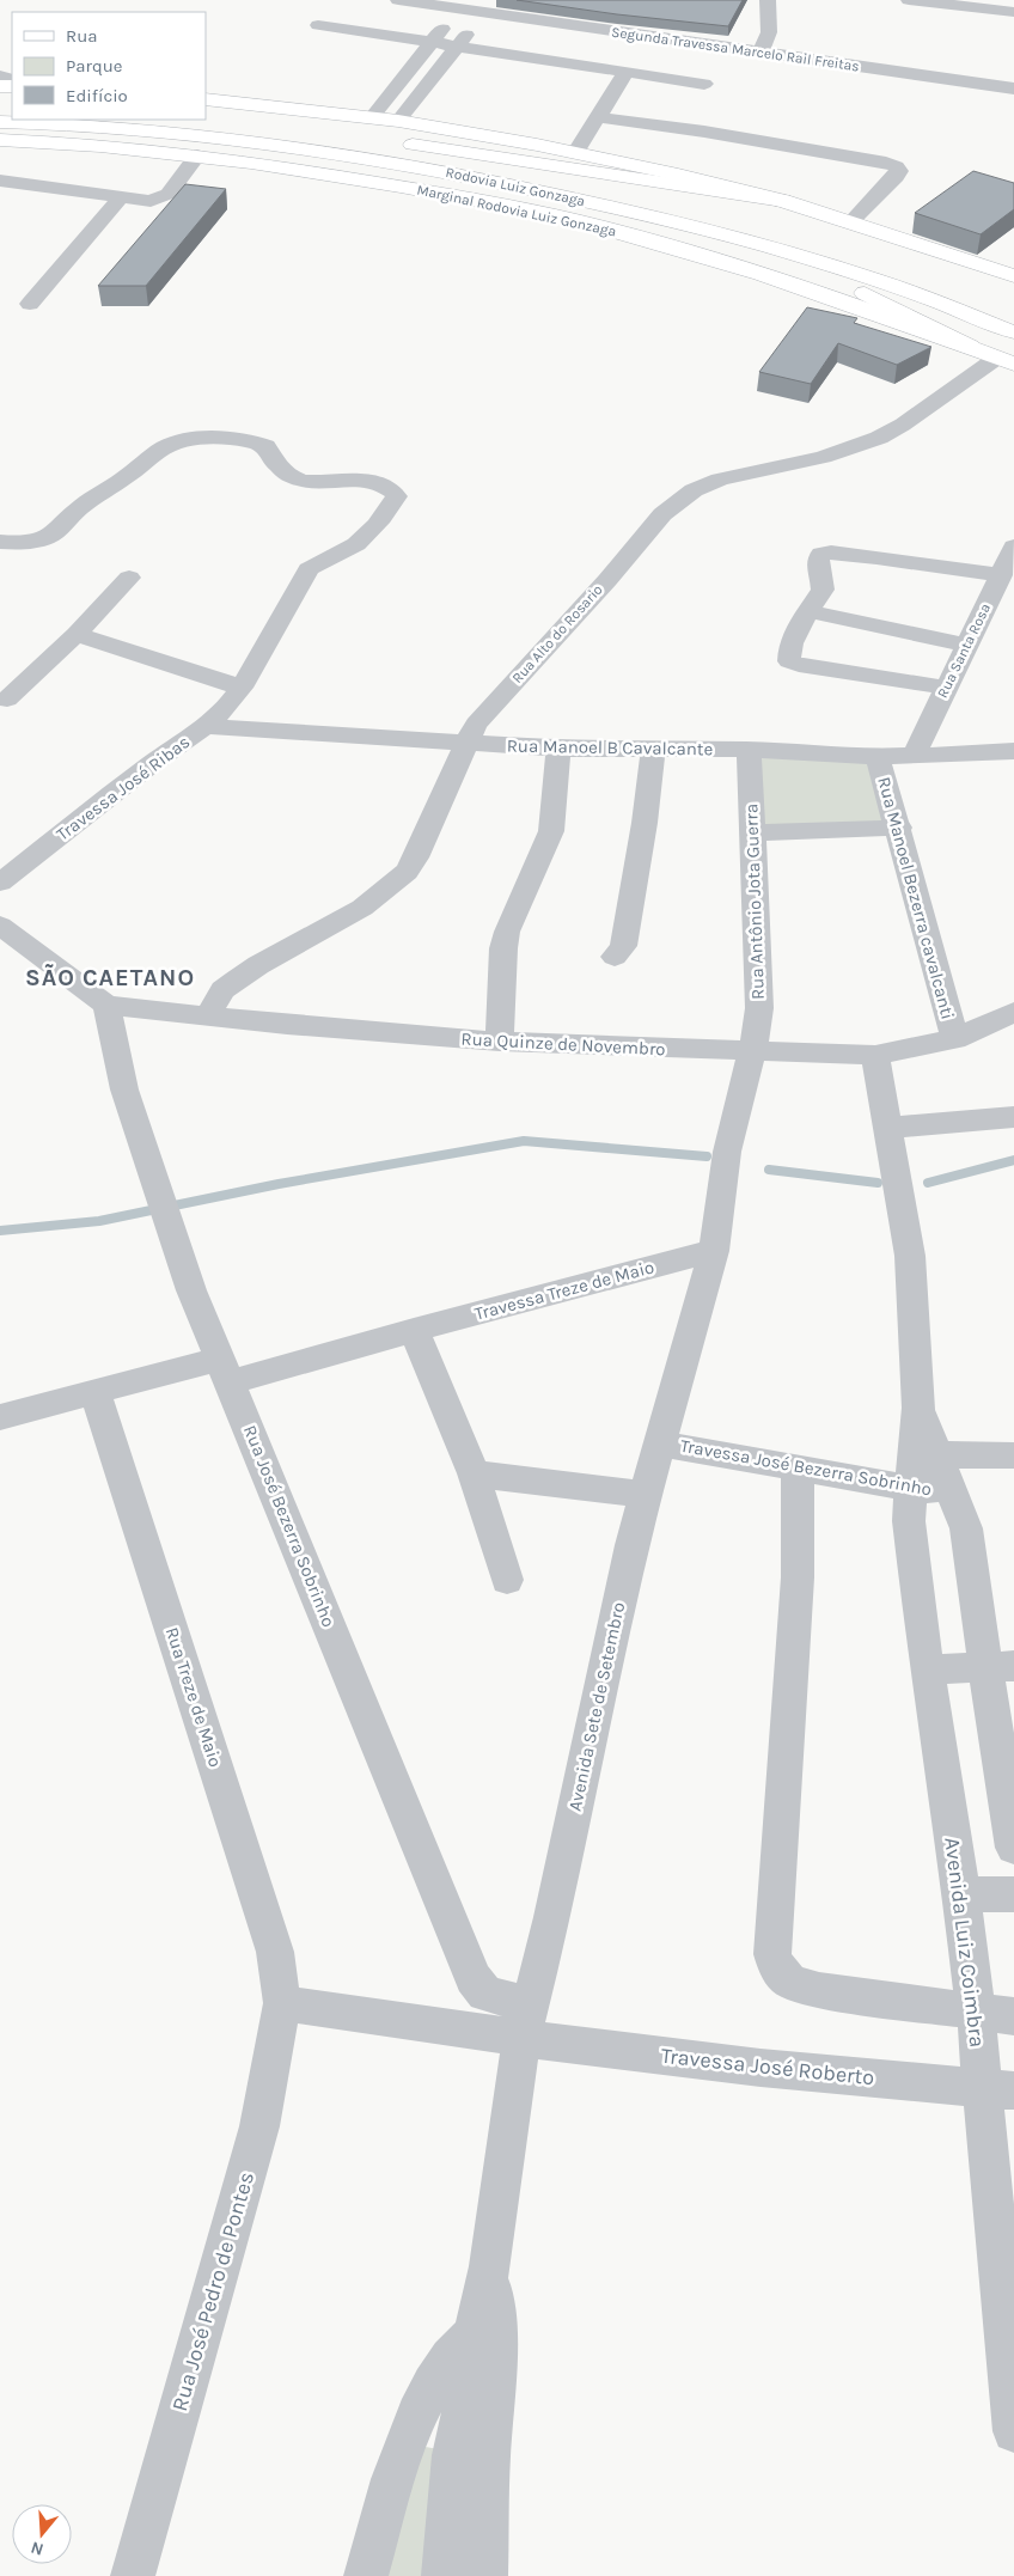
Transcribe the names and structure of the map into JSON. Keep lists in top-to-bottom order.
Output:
{
  "streets": {
    "main road": ["Rodovia Luiz Gonzaga", "Marginal Rodovia Luiz Gonzaga"],
    "street": [
      "Segunda Travessa Marcelo Rail Freitas",
      "Rua Alto do Rosario",
      "Rua Santa Rosa",
      "Rua Manoel B Cavalcante",
      "Travessa José Ribas",
      "Rua Manoel Bezerra cavalcanti",
      "Rua Antônio Jota Guerra",
      "Rua Quinze de Novembro",
      "Travessa Treze de Maio",
      "Travessa José Bezerra Sobrinho",
      "Rua José Bezerra Sobrinho",
      "Rua Treze de Maio",
      "Avenida Sete de Setembro",
      "Avenida Luiz Coimbra",
      "Travessa José Roberto",
      "Rua José Pedro de Pontes"
    ]
  },
  "crossings": [
    ["Marginal Rodovia Luiz Gonzaga", "Rua Alto do Rosario"],
    ["Rua Alto do Rosario", "Rua Manoel B Cavalcante"],
    ["Rua Alto do Rosario", "Rua Quinze de Novembro"],
    ["Rua Santa Rosa", "Rua Manoel B Cavalcante"],
    ["Rua Manoel B Cavalcante", "Travessa José Ribas"],
    ["Rua Manoel B Cavalcante", "Rua Manoel Bezerra cavalcanti"],
    ["Rua Manoel B Cavalcante", "Rua Antônio Jota Guerra"],
    ["Rua Manoel Bezerra cavalcanti", "Rua Quinze de Novembro"],
    ["Rua Antônio Jota Guerra", "Rua Quinze de Novembro"],
    ["Rua Antônio Jota Guerra", "Avenida Sete de Setembro"],
    ["Rua Quinze de Novembro", "Rua José Bezerra Sobrinho"],
    ["Rua Quinze de Novembro", "Avenida Sete de Setembro"],
    ["Travessa Treze de Maio", "Avenida Sete de Setembro"],
    ["Travessa José Bezerra Sobrinho", "Avenida Sete de Setembro"],
    ["Travessa José Bezerra Sobrinho", "Avenida Luiz Coimbra"],
    ["Rua José Bezerra Sobrinho", "Avenida Sete de Setembro"],
    ["Rua José Bezerra Sobrinho", "Travessa José Roberto"],
    ["Rua Treze de Maio", "Rua José Pedro de Pontes"],
    ["Avenida Sete de Setembro", "Travessa José Roberto"],
    ["Avenida Luiz Coimbra", "Travessa José Roberto"]
  ],
  "districts": ["SÃO CAETANO"],
  "legend": ["Rua", "Parque", "Edifício"],
  "north": "bottom"
}
